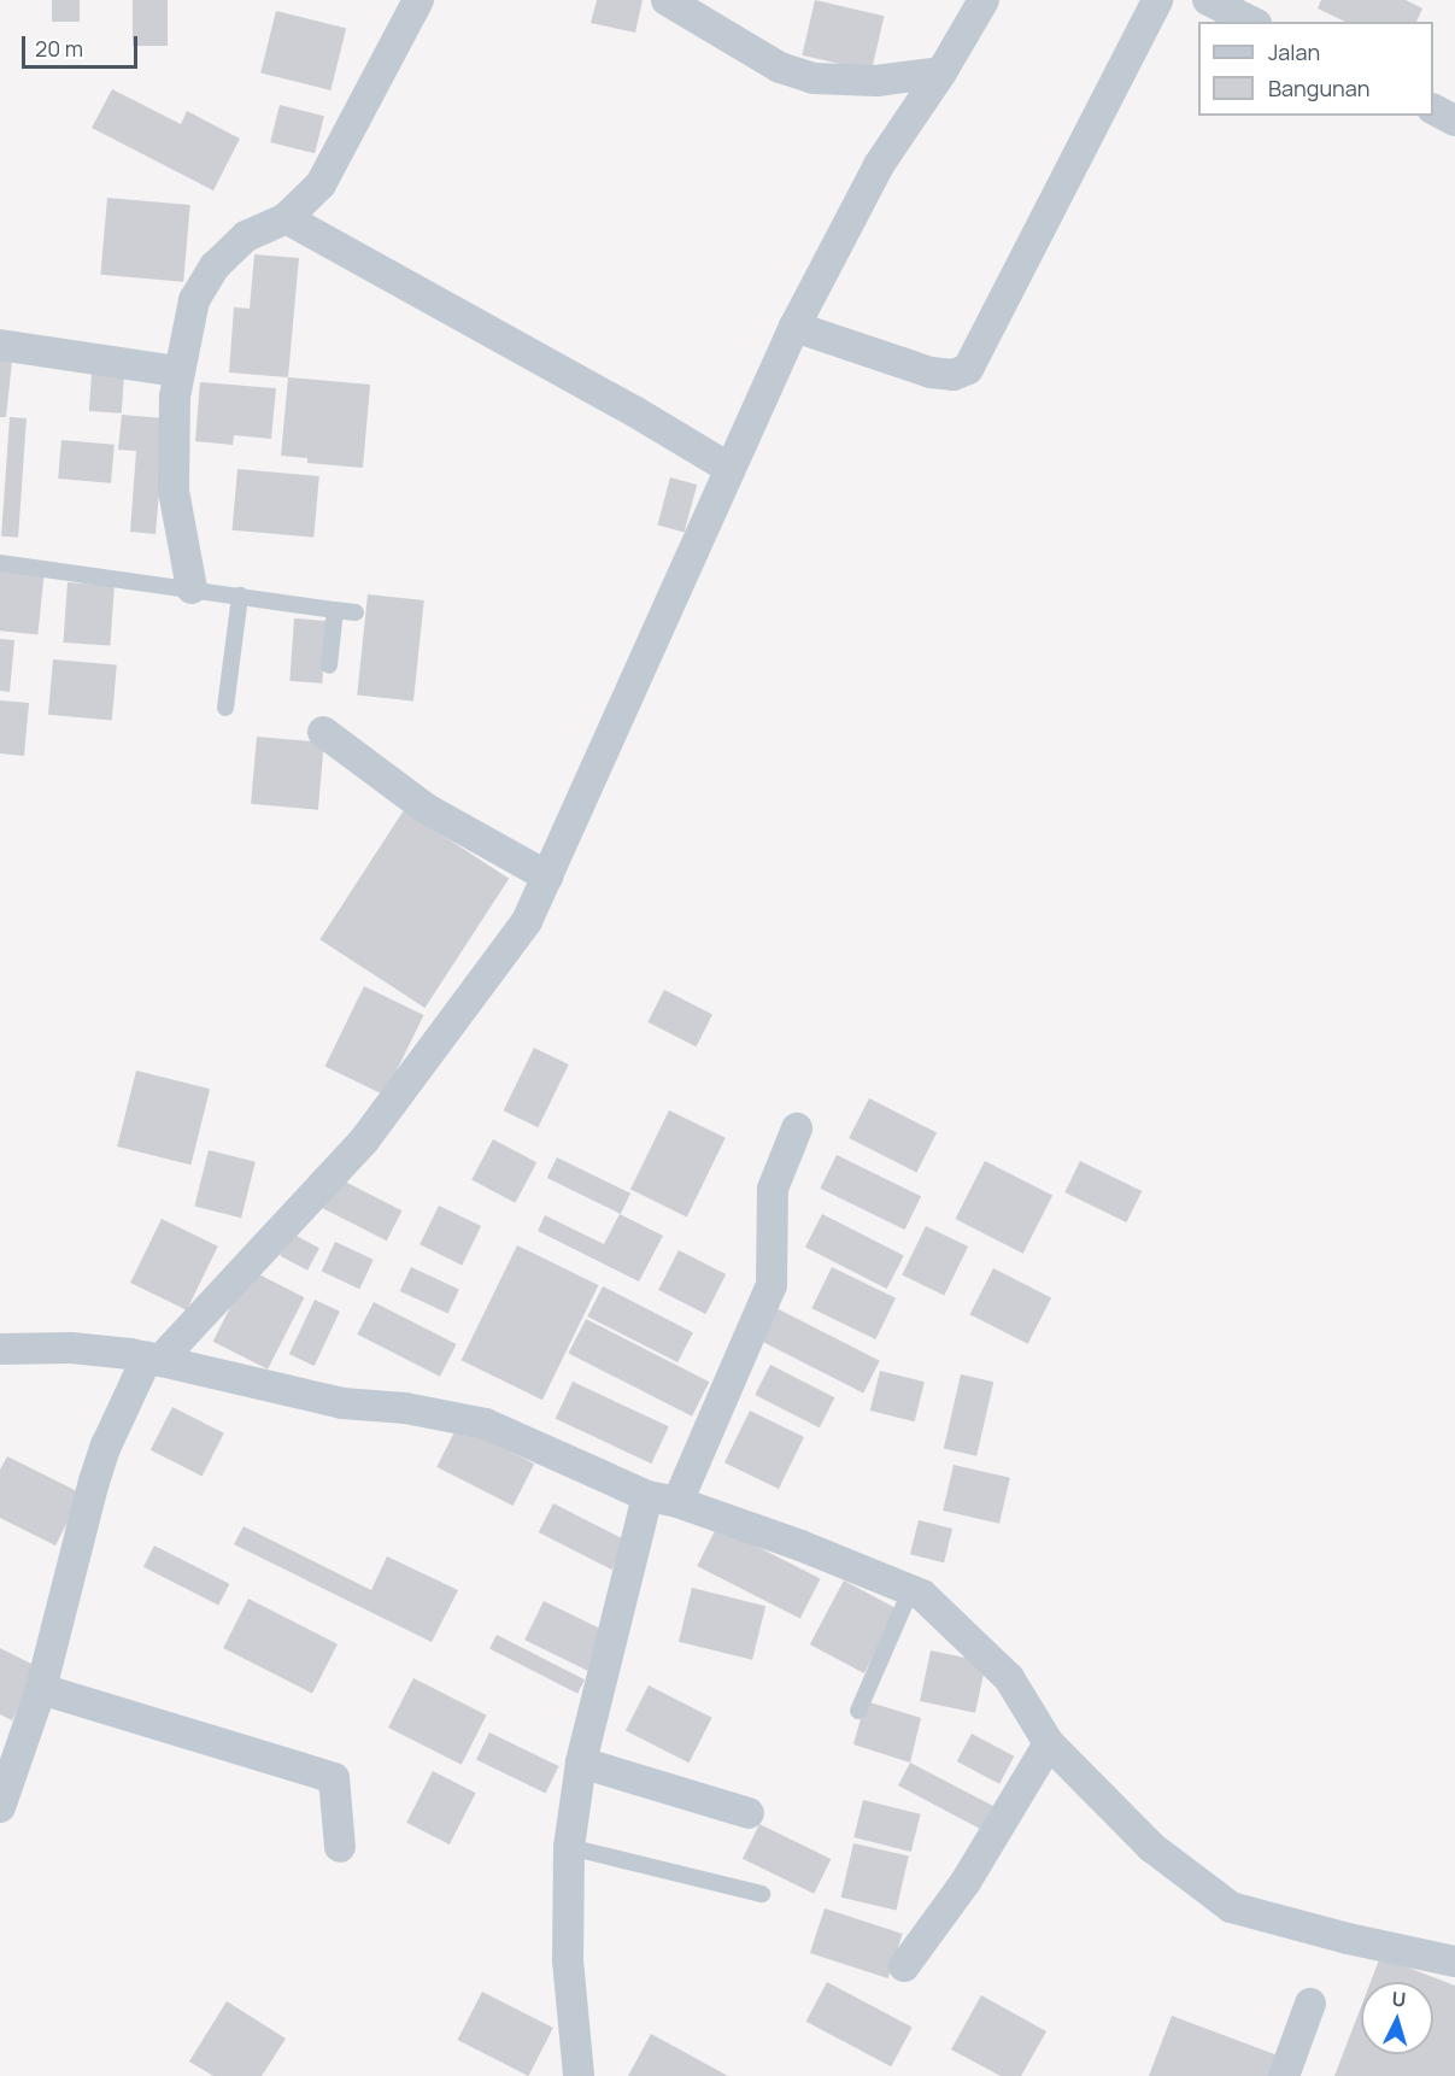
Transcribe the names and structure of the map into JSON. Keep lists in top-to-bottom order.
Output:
{
  "legend": ["Jalan", "Bangunan"],
  "scale_bar": "20 m",
  "north": "top"
}
